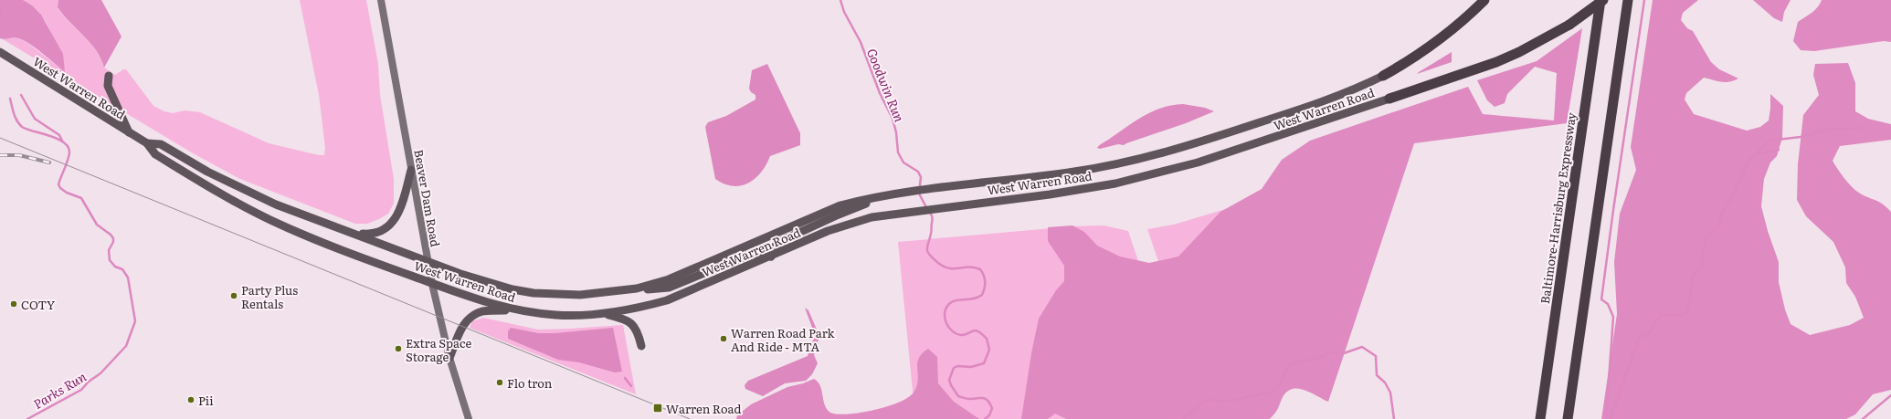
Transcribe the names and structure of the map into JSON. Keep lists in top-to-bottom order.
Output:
{
  "streets": {
    "highway": ["Baltimore-Harrisburg Expressway"],
    "main road": ["West Warren Road", "Beaver Dam Road"]
  },
  "crossings": [
    ["West Warren Road", "Beaver Dam Road"]
  ],
  "water": ["Goodwin Run", "Parks Run"],
  "places": {
    "other": [
      "Party Plus Rentals",
      "COTY",
      "Warren Road Park And Ride - MTA",
      "Extra Space Storage",
      "Flo tron",
      "Pii"
    ],
    "transit": ["Warren Road"]
  }
}
